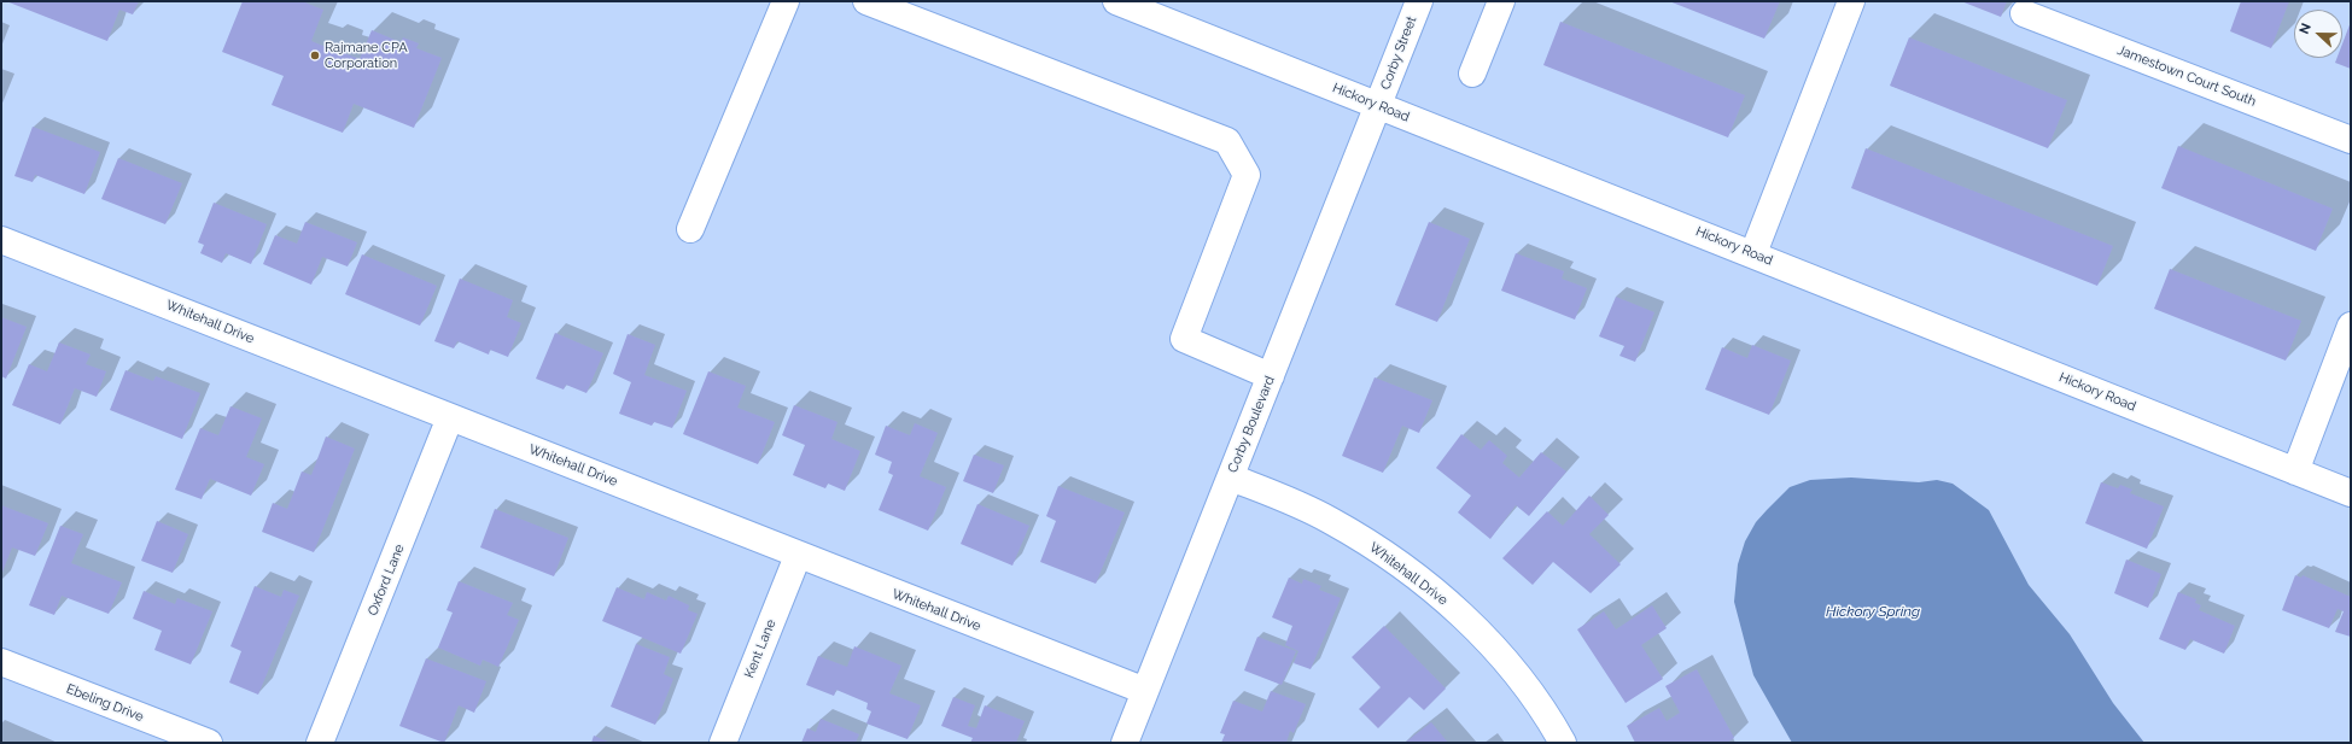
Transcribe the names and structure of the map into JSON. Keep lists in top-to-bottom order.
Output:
{
  "streets": {
    "street": [
      "Corby Street",
      "Jamestown Court South",
      "Hickory Road",
      "Whitehall Drive",
      "Corby Boulevard",
      "Oxford Lane",
      "Kent Lane",
      "Ebeling Drive"
    ]
  },
  "crossings": [
    ["Corby Street", "Hickory Road"],
    ["Corby Street", "Corby Boulevard"],
    ["Hickory Road", "Corby Boulevard"],
    ["Whitehall Drive", "Corby Boulevard"],
    ["Whitehall Drive", "Oxford Lane"],
    ["Whitehall Drive", "Kent Lane"]
  ],
  "water": ["Hickory Spring"],
  "places": ["Rajmane CPA Corporation"],
  "north": "left"
}
